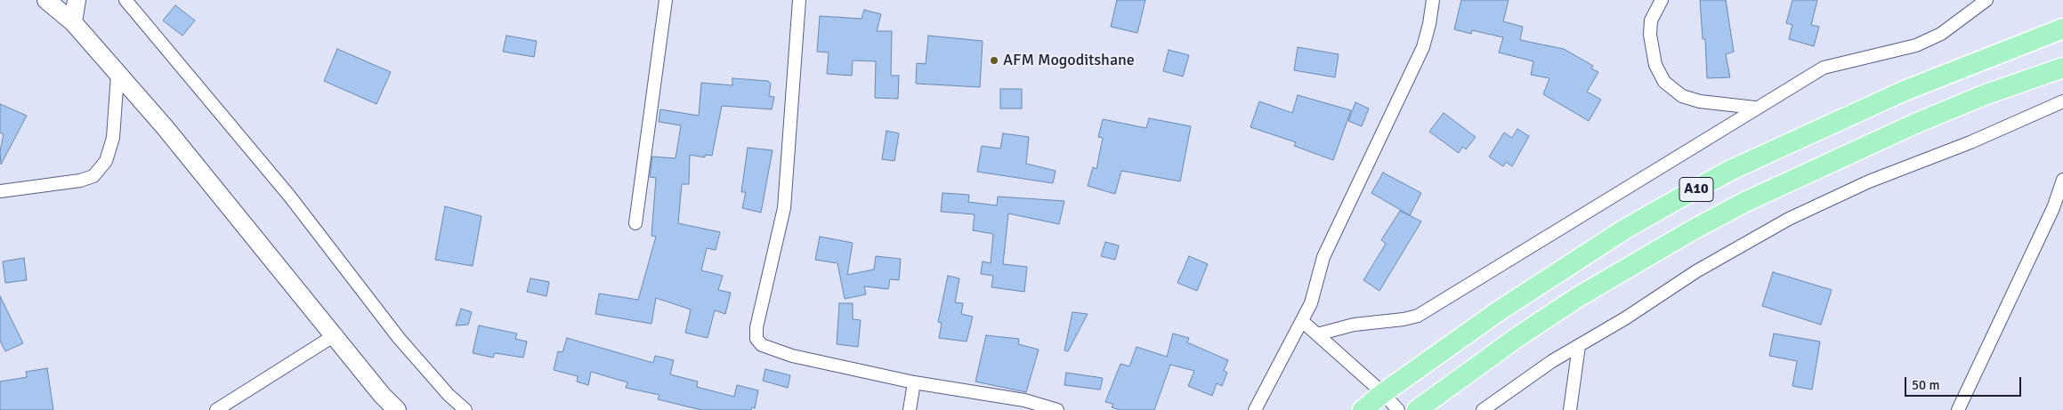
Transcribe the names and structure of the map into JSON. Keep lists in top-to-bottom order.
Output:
{
  "streets": {
    "main road": ["A10"]
  },
  "places": ["AFM Mogoditshane"],
  "scale_bar": "50 m"
}
